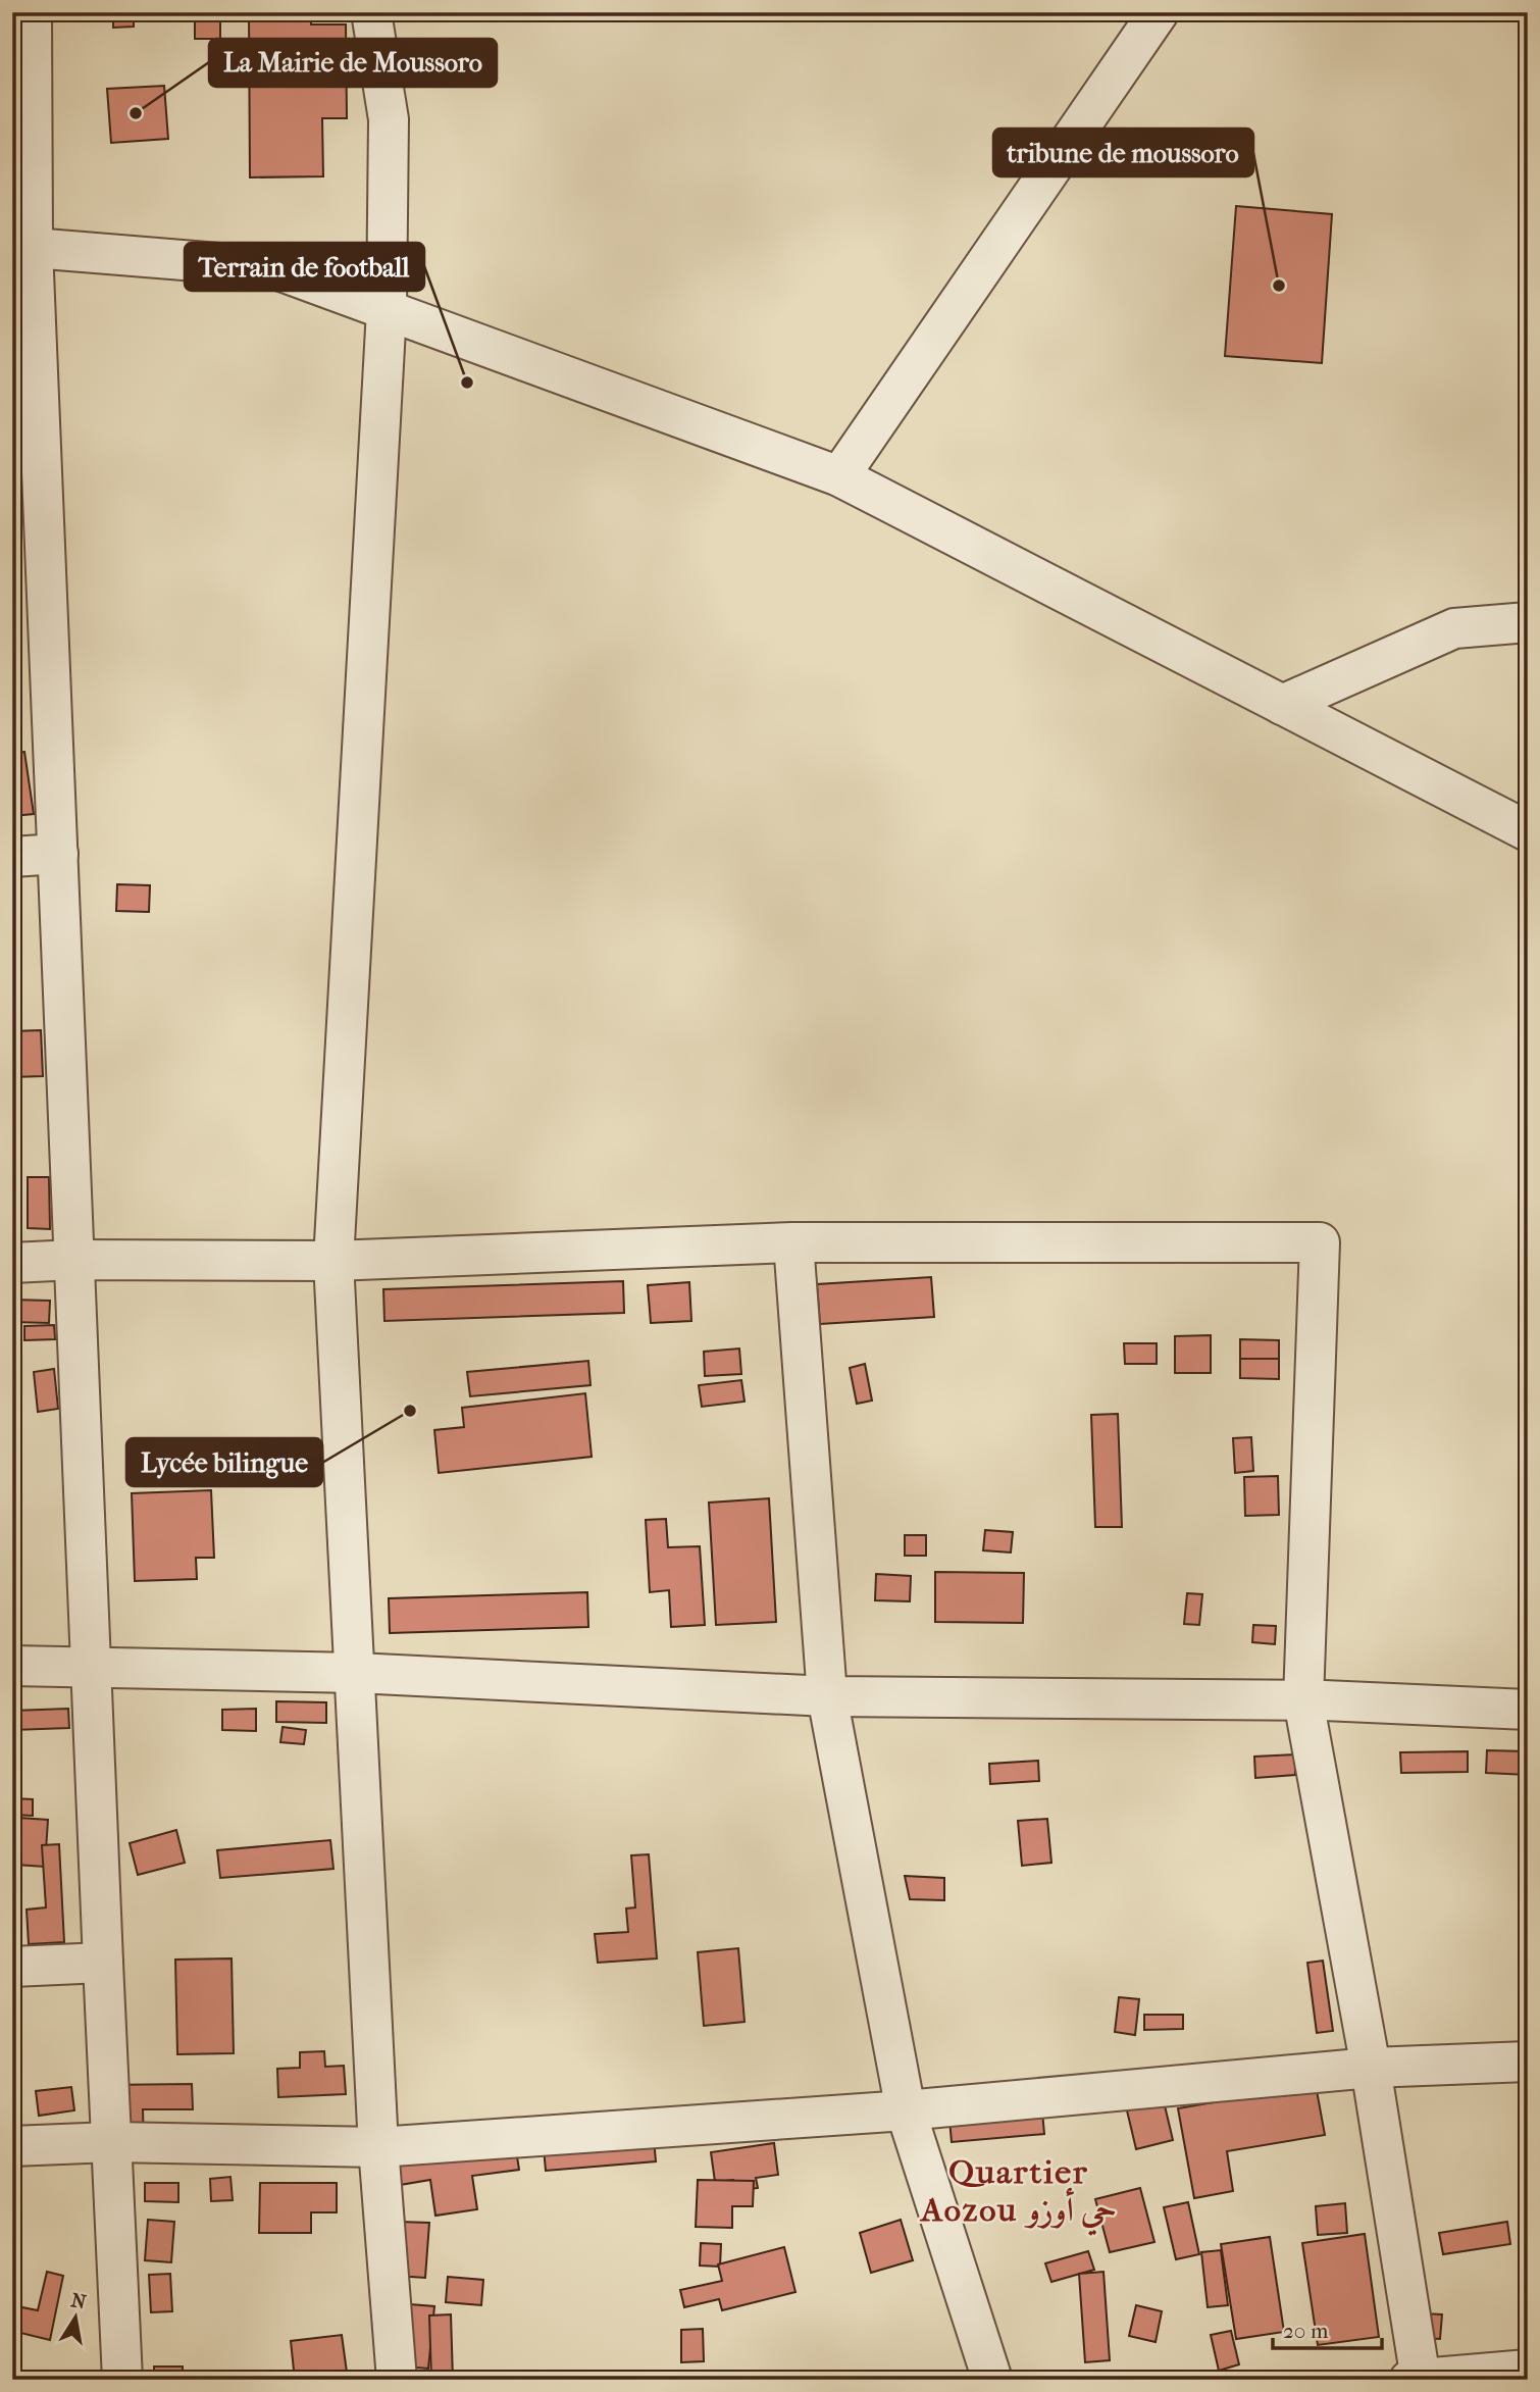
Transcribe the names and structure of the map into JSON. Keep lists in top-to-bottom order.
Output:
{
  "districts": ["Quartier Aozou حي أوزو"],
  "places": [
    "La Mairie de Moussoro",
    "tribune de moussoro",
    "Terrain de football",
    "Lycée bilingue"
  ],
  "scale_bar": "20 m",
  "north": "top"
}
